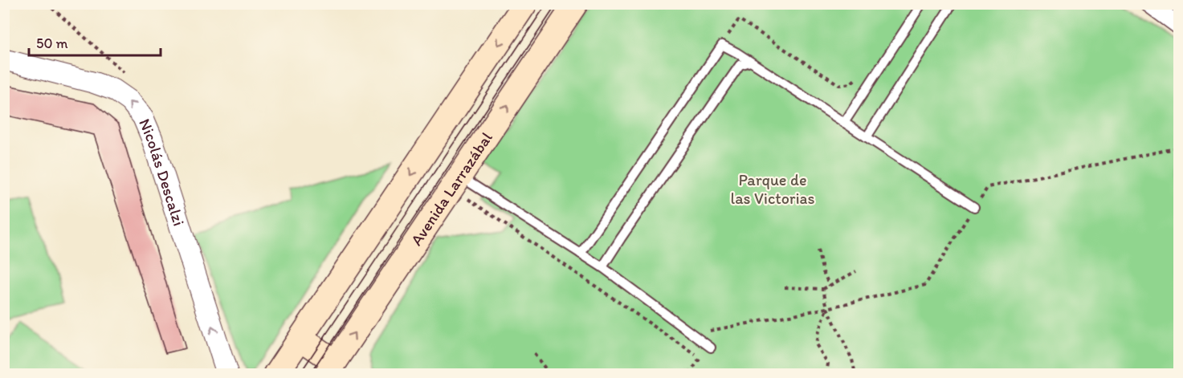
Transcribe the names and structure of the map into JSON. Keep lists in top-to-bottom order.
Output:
{
  "streets": {
    "main road": ["Avenida Larrazábal"],
    "street": ["Nicolás Descalzi"]
  },
  "one_way": ["Nicolás Descalzi"],
  "parks": ["Parque de las Victorias"],
  "scale_bar": "50 m"
}
